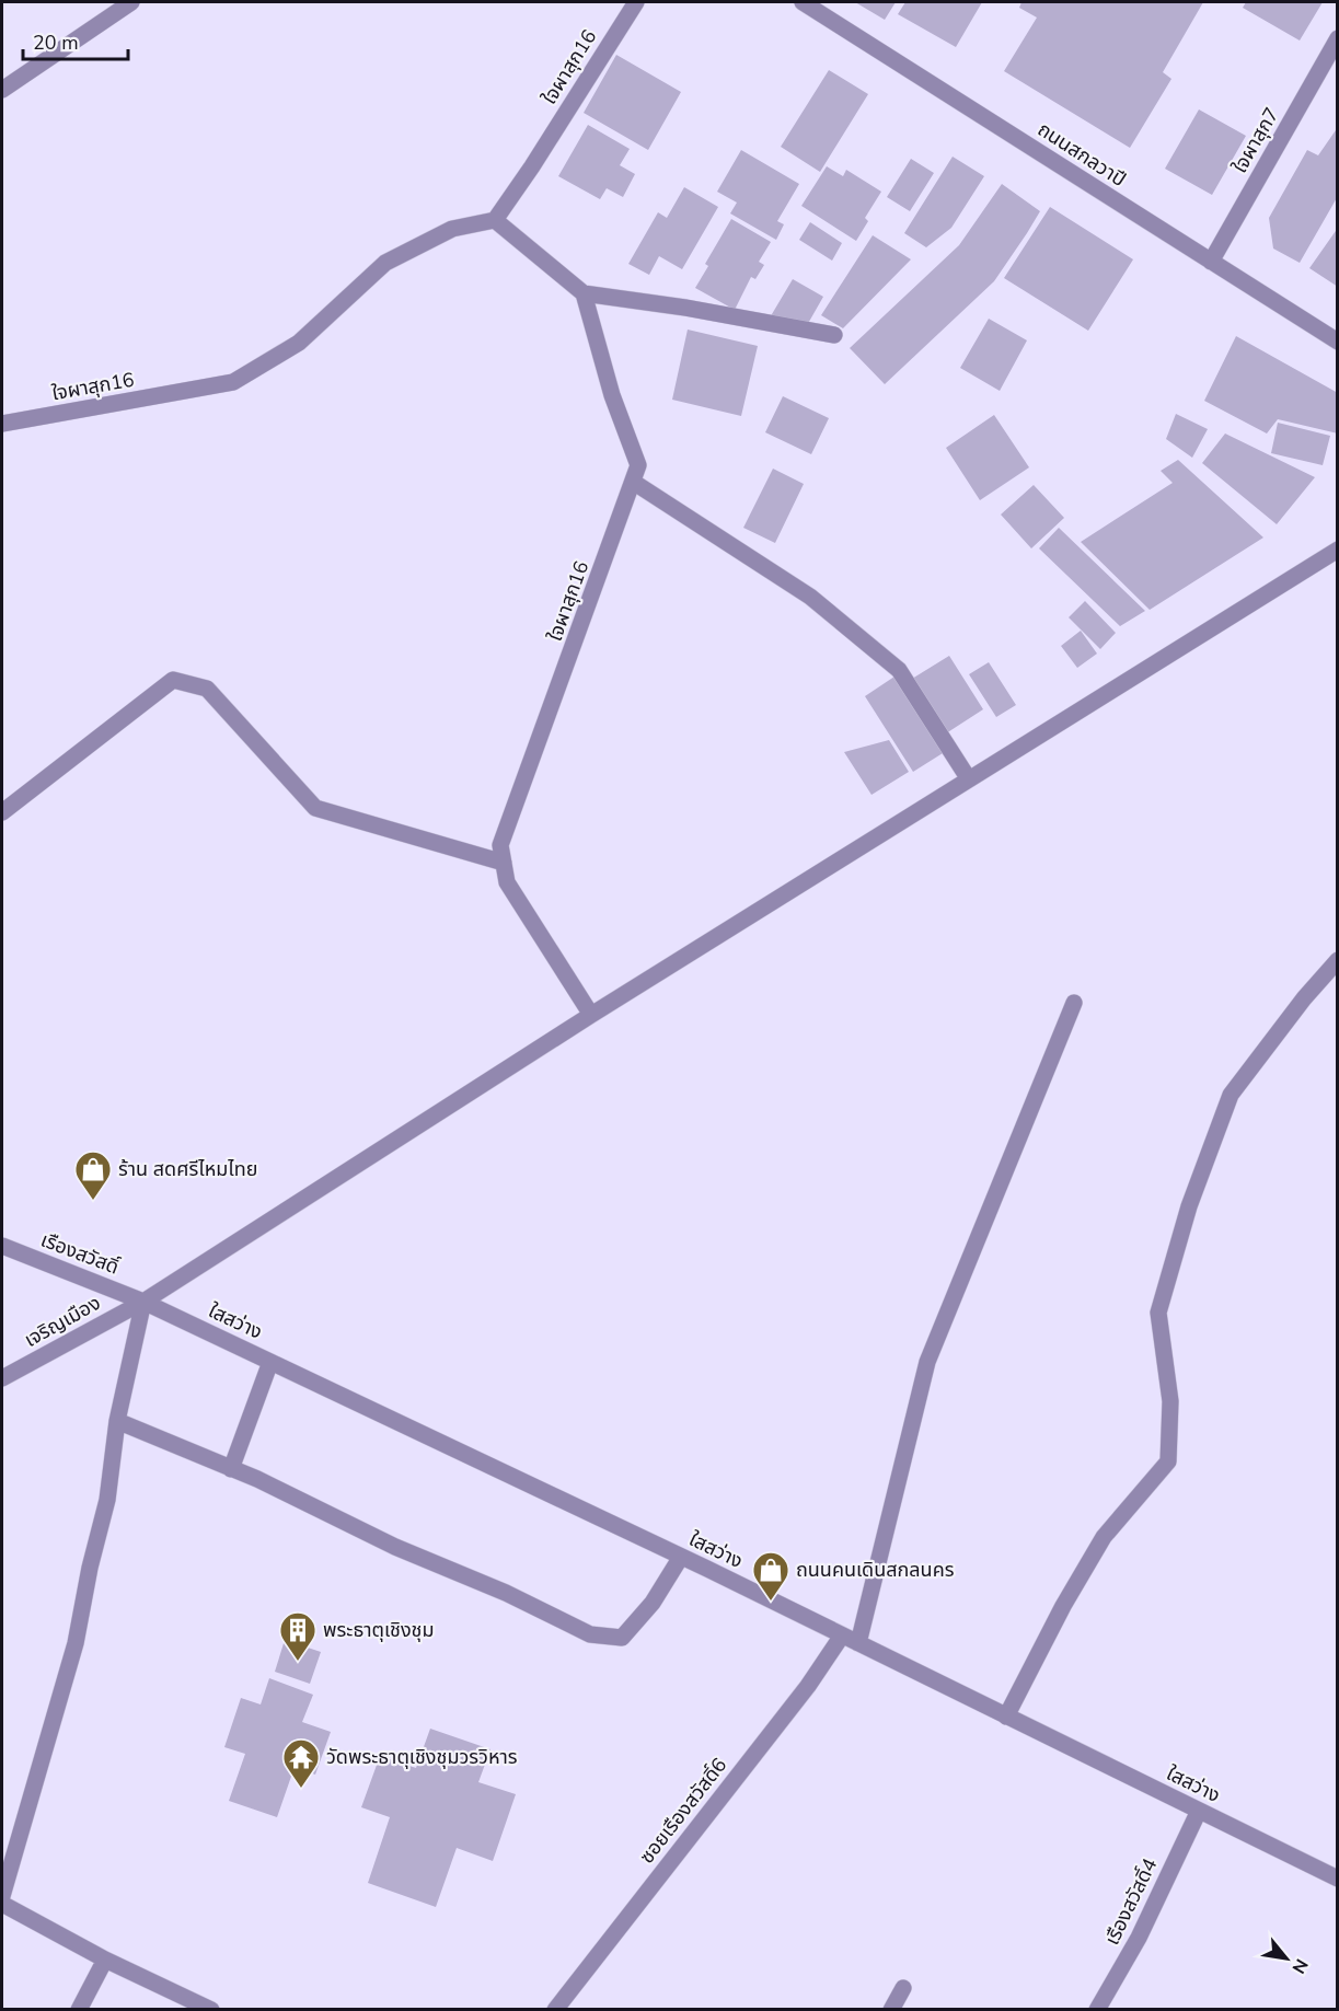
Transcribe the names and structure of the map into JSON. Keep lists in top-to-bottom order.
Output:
{
  "streets": {
    "street": [
      "ใจผาสุก16",
      "ใจผาสุก7",
      "ถนนสกลวาปี",
      "เรืองสวัสดิ์",
      "เจริญเมือง",
      "ใสสว่าง",
      "ซอยเรืองสวัสดิ์6",
      "เรืองสวัสดิ์4"
    ]
  },
  "crossings": [
    ["ใจผาสุก16", "เจริญเมือง"],
    ["ใจผาสุก7", "ถนนสกลวาปี"],
    ["เรืองสวัสดิ์", "เจริญเมือง"],
    ["เรืองสวัสดิ์", "ใสสว่าง"],
    ["เจริญเมือง", "ใสสว่าง"],
    ["ใสสว่าง", "ซอยเรืองสวัสดิ์6"],
    ["ใสสว่าง", "เรืองสวัสดิ์4"]
  ],
  "places": {
    "shop": ["ร้าน สดศรีไหมไทย", "ถนนคนเดินสกลนคร"],
    "building": ["พระธาตุเชิงชุม"],
    "temple": ["วัดพระธาตุเชิงชุมวรวิหาร"]
  },
  "scale_bar": "20 m",
  "north": "bottom right"
}
